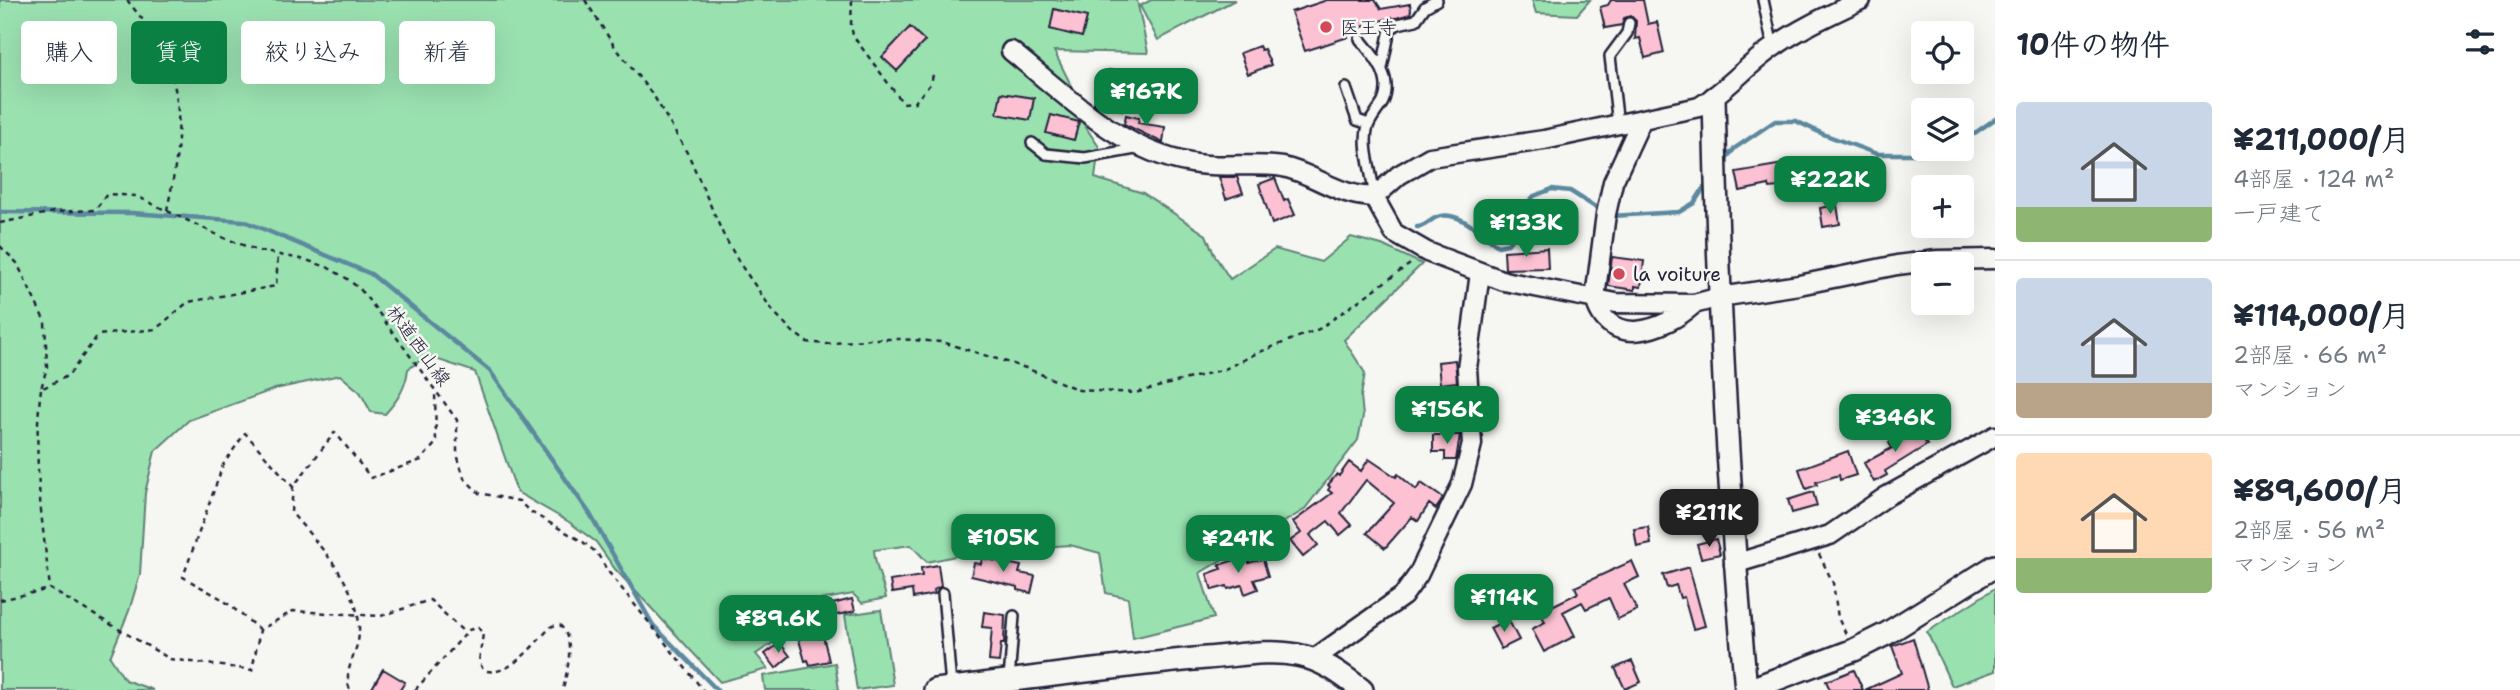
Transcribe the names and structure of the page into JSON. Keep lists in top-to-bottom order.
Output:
{
  "streets": {
    "path": ["林道西山線"]
  },
  "places": ["医王寺", "la voiture"],
  "page": {
    "heading": "10件の物件",
    "map_buttons": ["+", "−"],
    "chip": [
      "購入",
      "賃貸",
      "絞り込み",
      "新着"
    ],
    "price": [
      "¥167K",
      "¥222K",
      "¥133K",
      "¥156K",
      "¥346K",
      "¥211K",
      "¥105K",
      "¥241K",
      "¥114K",
      "¥89.6K"
    ],
    "list": [
      {
        "name": "¥211,000/月",
        "note": "4部屋 · 124 m² · 一戸建て"
      },
      {
        "name": "¥114,000/月",
        "note": "2部屋 · 66 m² · マンション"
      },
      {
        "name": "¥89,600/月",
        "note": "2部屋 · 56 m² · マンション"
      }
    ]
  }
}
